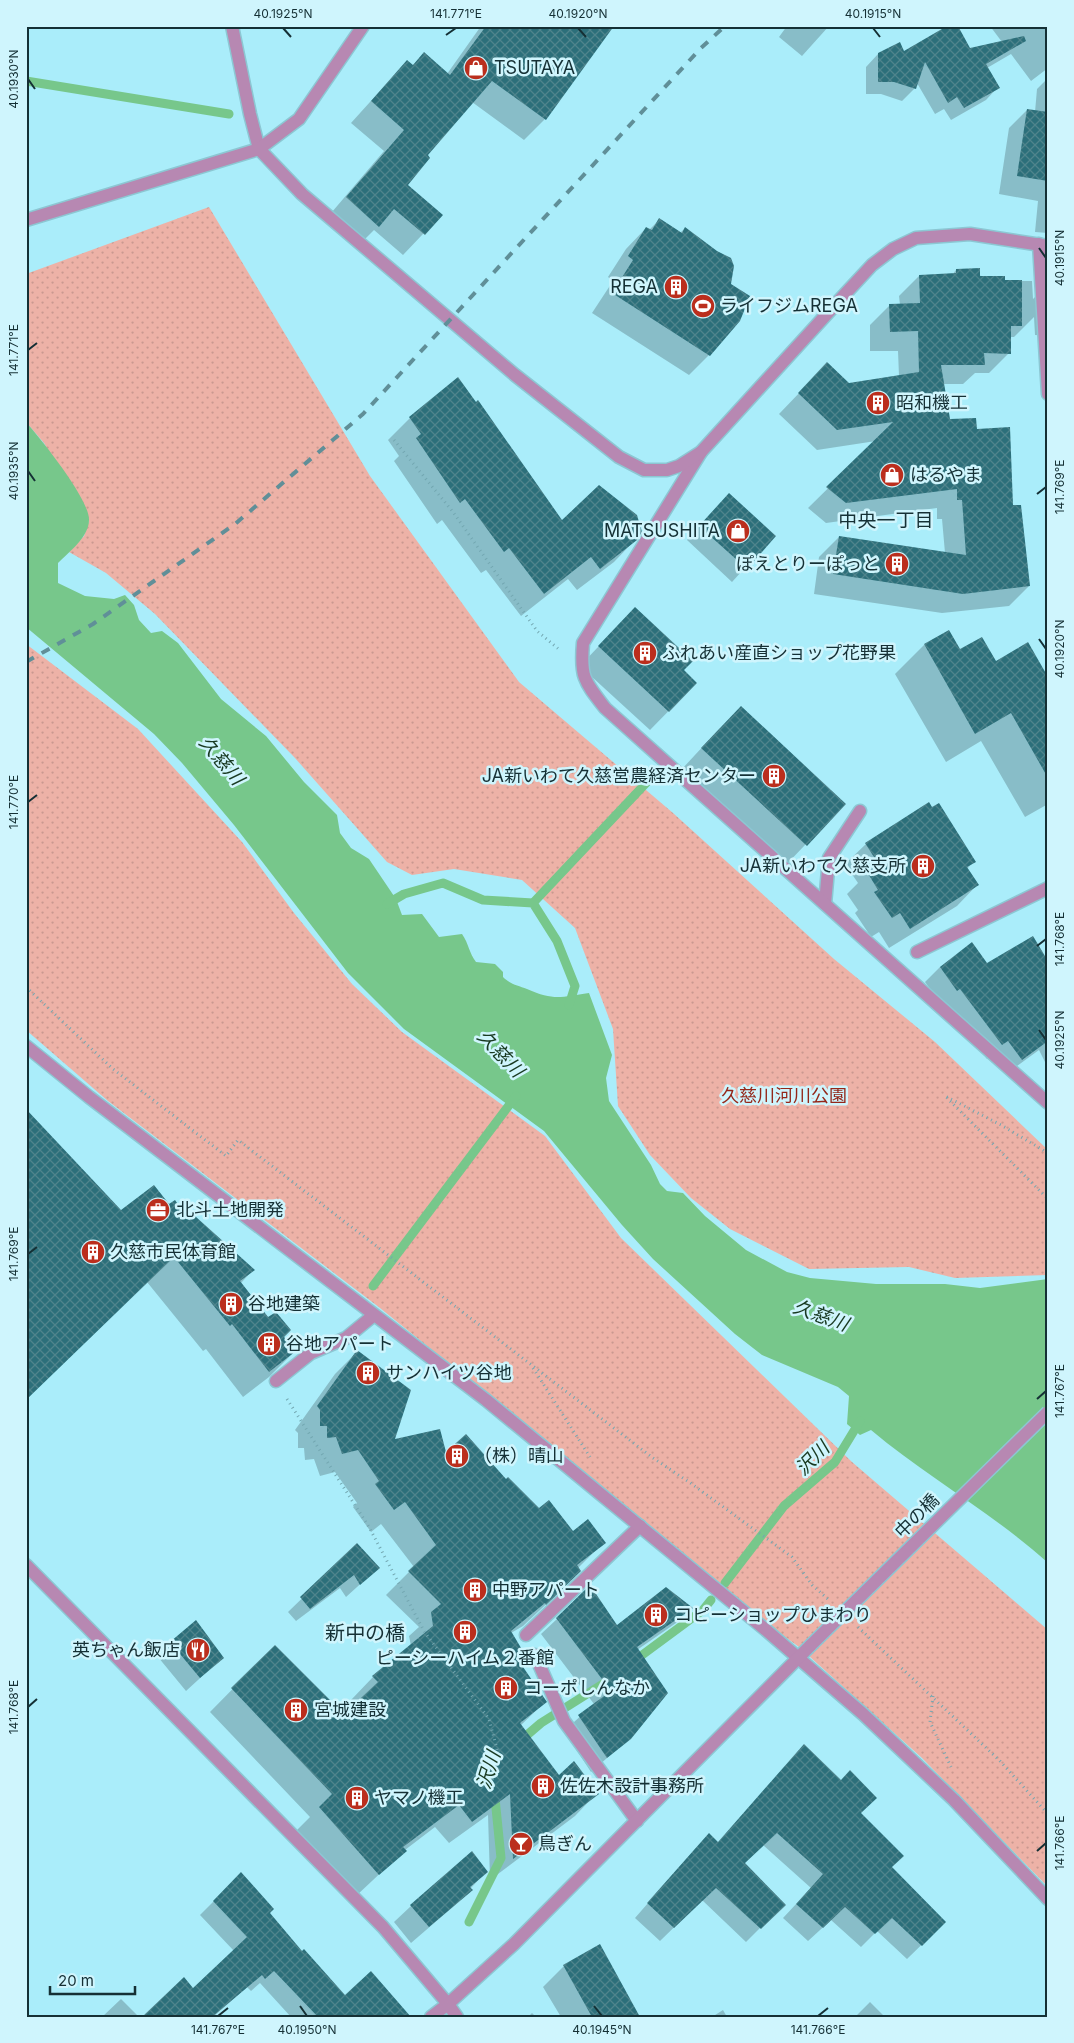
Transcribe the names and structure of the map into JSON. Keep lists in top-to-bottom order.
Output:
{
  "streets": {
    "street": ["中の橋"]
  },
  "districts": ["中央一丁目", "新中の橋"],
  "water": ["久慈川", "沢川"],
  "parks": ["久慈川河川公園"],
  "places": {
    "shop": ["TSUTAYA", "はるやま", "MATSUSHITA"],
    "building": [
      "REGA",
      "昭和機工",
      "ぽえとりーぽっと",
      "ふれあい産直ショップ花野果",
      "JA新いわて久慈営農経済センター",
      "JA新いわて久慈支所",
      "久慈市民体育館",
      "谷地建築",
      "谷地アパート",
      "サンハイツ谷地",
      "（株）晴山",
      "中野アパート",
      "コピーショップひまわり",
      "ピーシーハイム２番館",
      "コーポしんなか",
      "宮城建設",
      "佐佐木設計事務所",
      "ヤマノ機工"
    ],
    "sports": ["ライフジムREGA"],
    "office": ["北斗土地開発"],
    "restaurant": ["英ちゃん飯店"],
    "bar": ["鳥ぎん"]
  },
  "scale_bar": "20 m",
  "coordinates": [
    "40.1925°N",
    "141.771°E",
    "40.1920°N",
    "40.1915°N",
    "40.1930°N",
    "40.1935°N",
    "141.769°E",
    "141.770°E",
    "141.768°E",
    "141.767°E",
    "141.766°E",
    "40.1950°N",
    "40.1945°N"
  ]
}
